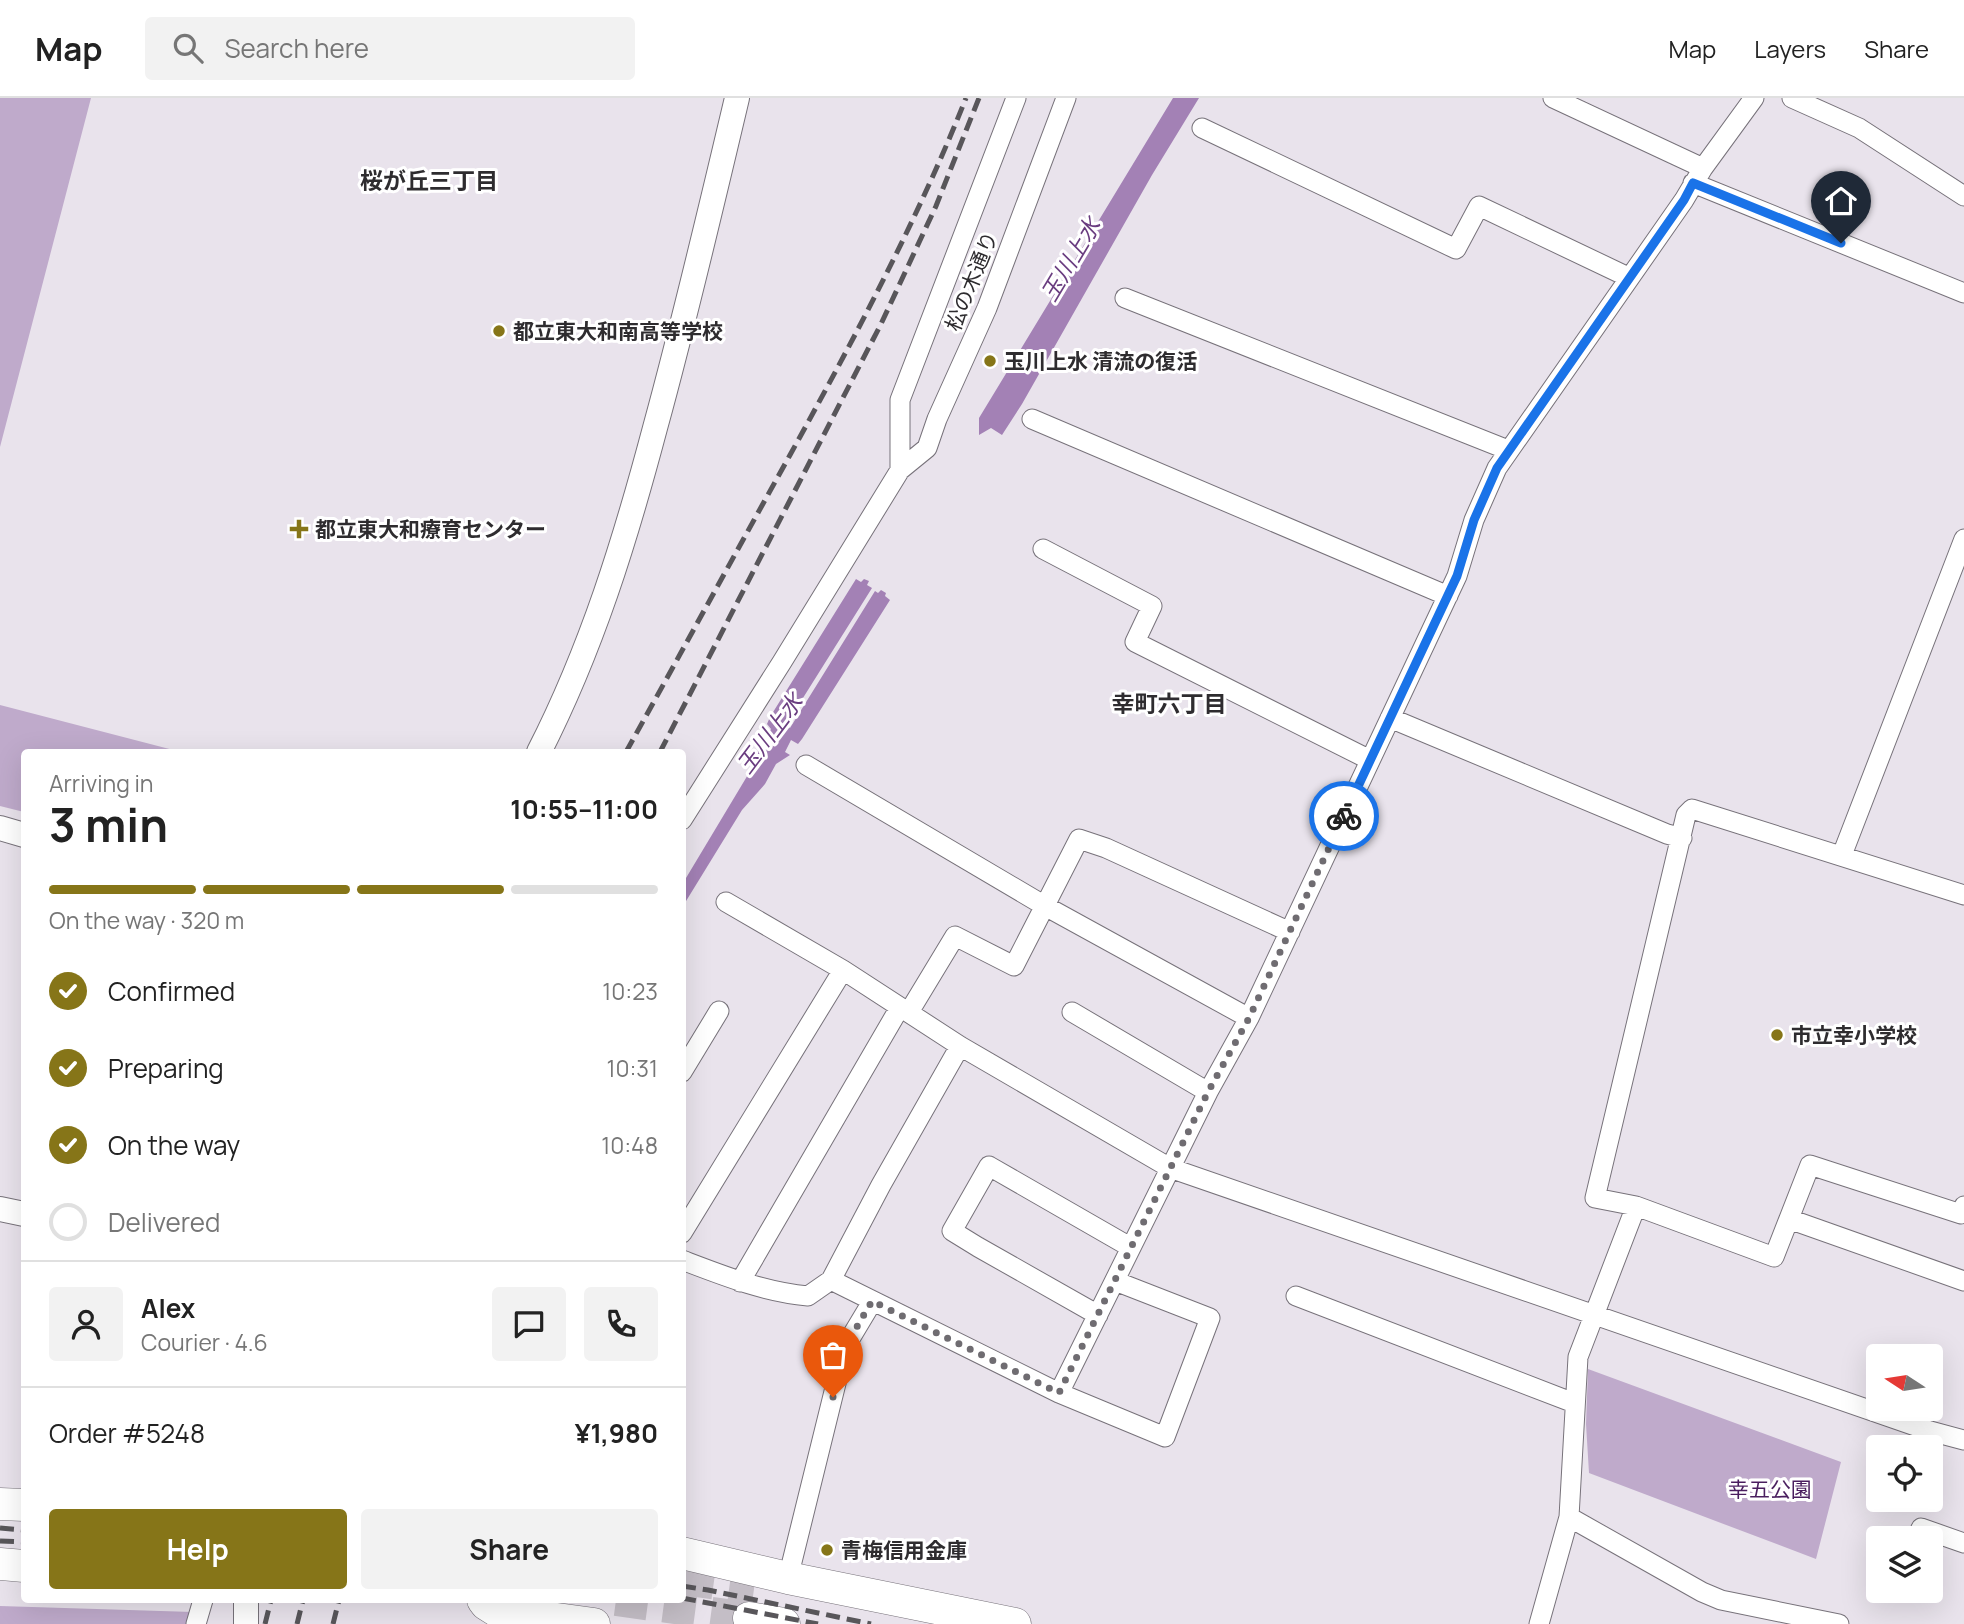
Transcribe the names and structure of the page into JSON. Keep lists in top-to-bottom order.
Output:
{
  "streets": {
    "street": ["松の木通り"]
  },
  "districts": ["桜が丘三丁目", "幸町六丁目"],
  "water": ["玉川上水"],
  "parks": ["幸五公園"],
  "places": {
    "other": [
      "都立東大和南高等学校",
      "玉川上水 清流の復活",
      "市立幸小学校",
      "青梅信用金庫"
    ],
    "health": ["都立東大和療育センター"]
  },
  "north": "left",
  "page": {
    "header": "Map",
    "search": "Search here",
    "nav": ["Map", "Layers", "Share"],
    "heading": ["3 min", "Arriving in", "10:55–11:00"],
    "panel": [
      "Alex",
      "Courier · 4.6",
      "Order #5248",
      "¥1,980"
    ],
    "bar": "On the way · 320 m",
    "list": [
      ["Confirmed", "10:23"],
      ["Preparing", "10:31"],
      ["On the way", "10:48"],
      "Delivered"
    ],
    "buttons": ["Help", "Share"]
  }
}
